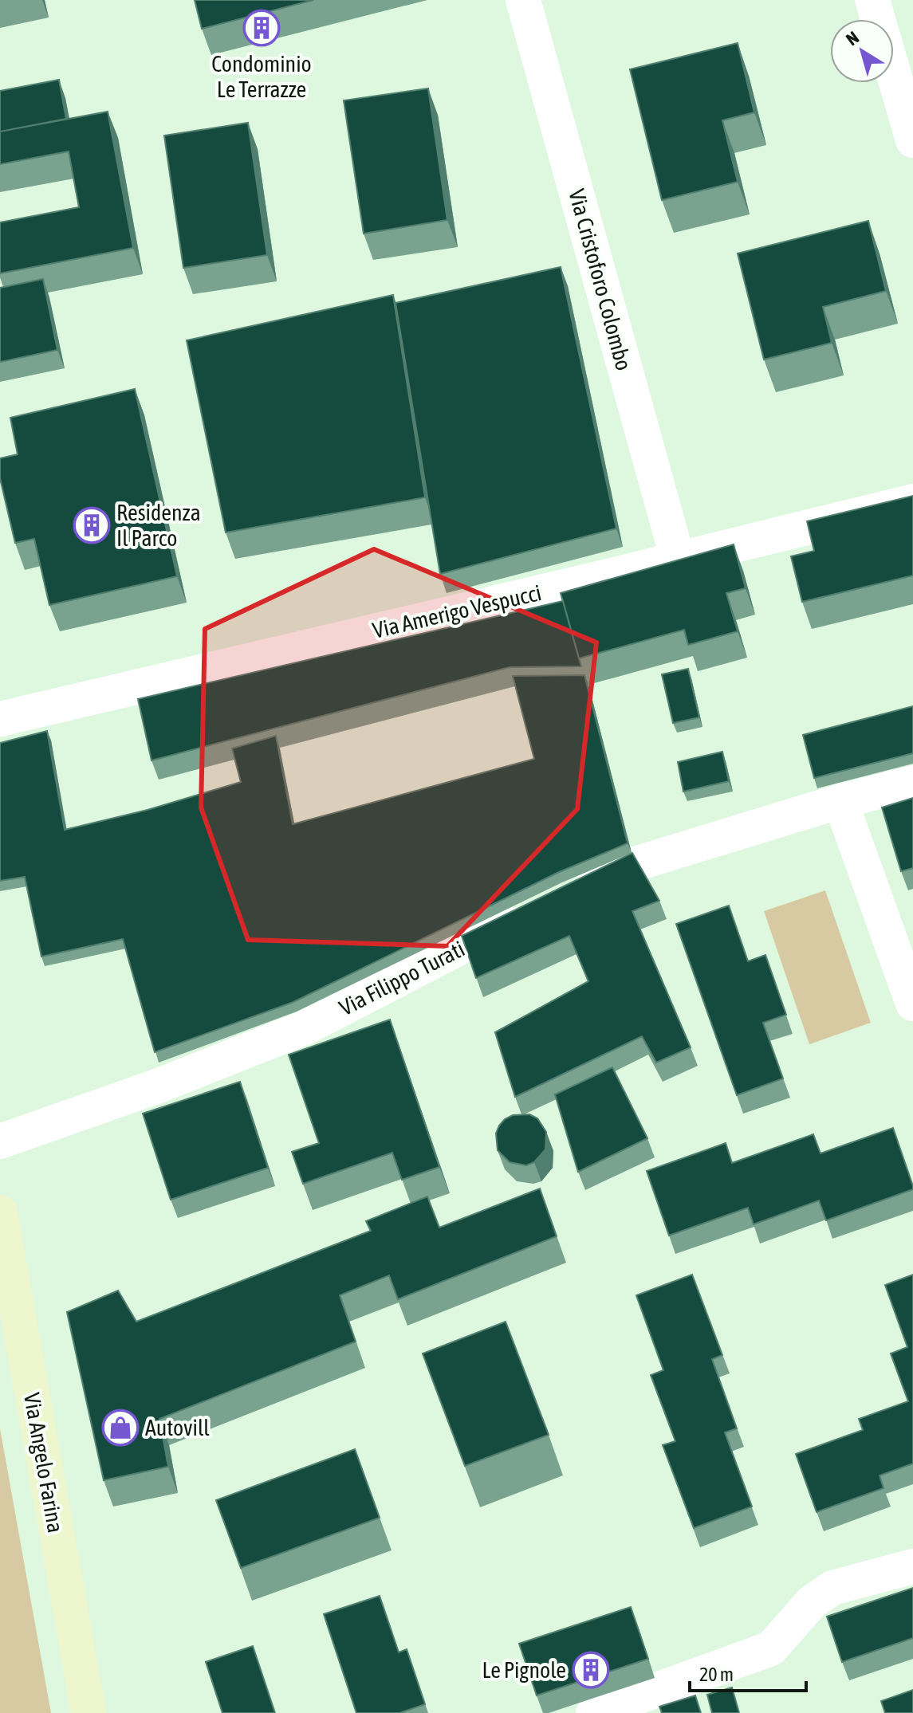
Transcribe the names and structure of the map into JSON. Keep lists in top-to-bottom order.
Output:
{
  "streets": {
    "street": [
      "Via Cristoforo Colombo",
      "Via Amerigo Vespucci",
      "Via Filippo Turati",
      "Via Angelo Farina"
    ]
  },
  "crossings": [
    ["Via Cristoforo Colombo", "Via Amerigo Vespucci"]
  ],
  "places": {
    "building": ["Condominio Le Terrazze", "Residenza Il Parco", "Le Pignole"],
    "shop": ["Autovill"]
  },
  "scale_bar": "20 m",
  "north": "top left"
}
